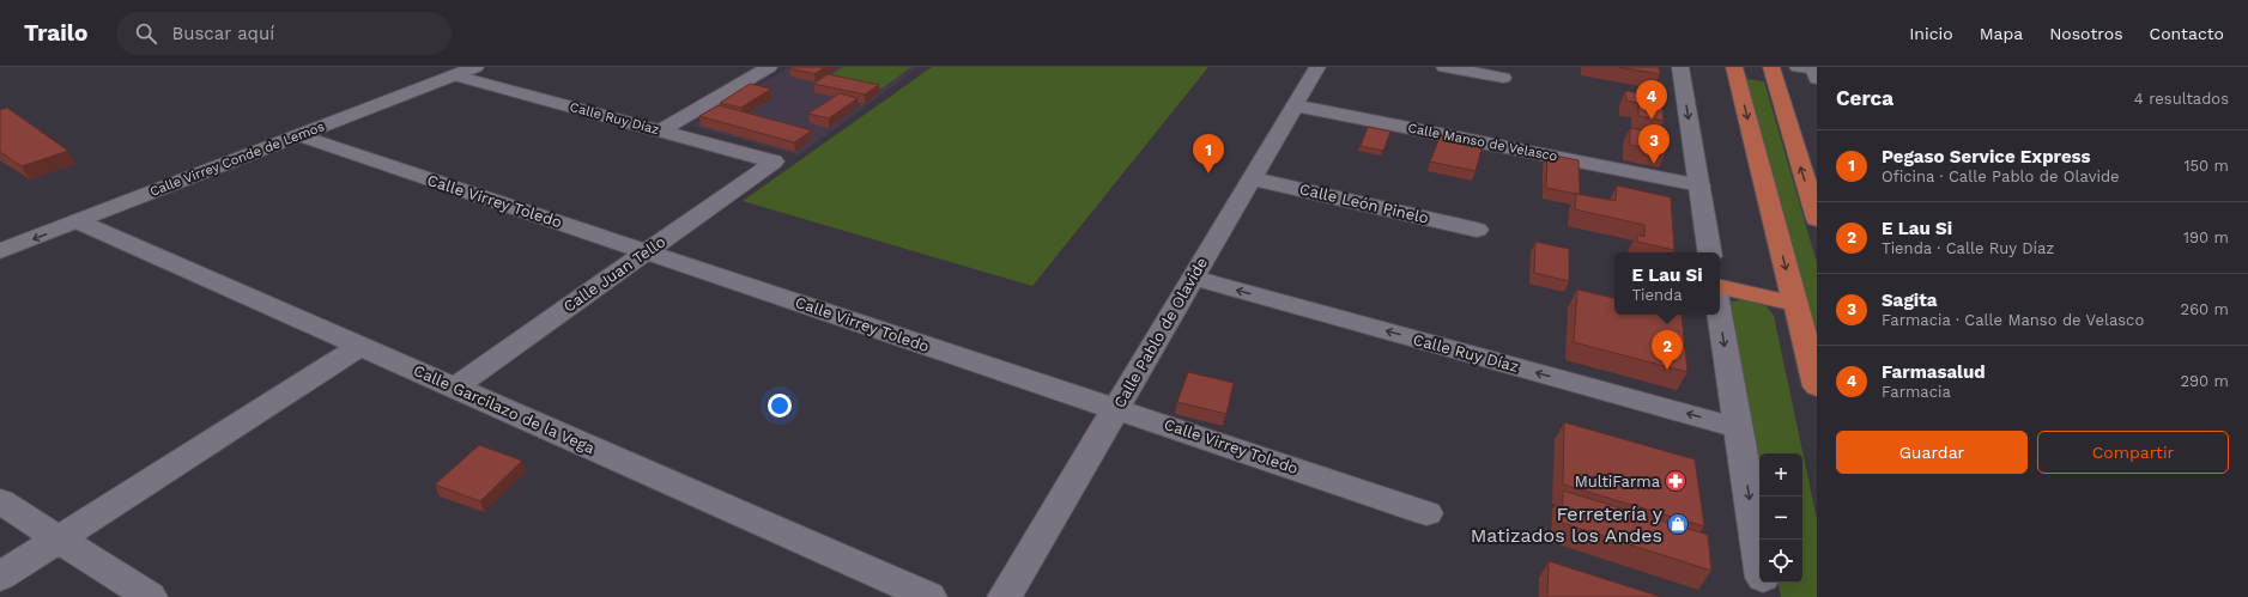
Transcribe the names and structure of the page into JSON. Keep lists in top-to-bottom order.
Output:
{
  "streets": {
    "street": [
      "Calle Ruy Díaz",
      "Calle Manso de Velasco",
      "Calle Virrey Conde de Lemos",
      "Calle Virrey Toledo",
      "Calle León Pinelo",
      "Calle Juan Tello",
      "Calle Pablo de Olavide",
      "Calle Garcilazo de la Vega"
    ]
  },
  "crossings": [
    ["Calle Ruy Díaz", "Calle Virrey Conde de Lemos"],
    ["Calle Ruy Díaz", "Calle Juan Tello"],
    ["Calle Ruy Díaz", "Calle Pablo de Olavide"],
    ["Calle Manso de Velasco", "Calle Pablo de Olavide"],
    ["Calle Virrey Conde de Lemos", "Calle Virrey Toledo"],
    ["Calle Virrey Conde de Lemos", "Calle Garcilazo de la Vega"],
    ["Calle Virrey Toledo", "Calle Juan Tello"],
    ["Calle Virrey Toledo", "Calle Pablo de Olavide"],
    ["Calle León Pinelo", "Calle Pablo de Olavide"],
    ["Calle Juan Tello", "Calle Garcilazo de la Vega"]
  ],
  "one_way": ["Calle Ruy Díaz"],
  "places": {
    "pharmacy": ["MultiFarma"],
    "shop": ["Ferretería y Matizados los Andes"]
  },
  "page": {
    "header": "Trailo",
    "search": "Buscar aquí",
    "nav": [
      "Inicio",
      "Mapa",
      "Nosotros",
      "Contacto"
    ],
    "heading": ["Cerca", "4 resultados"],
    "pins": [
      "4",
      "3",
      "1",
      "2"
    ],
    "list": [
      {
        "mark": "1",
        "name": "Pegaso Service Express",
        "note": "Oficina · Calle Pablo de Olavide",
        "value": "150 m"
      },
      {
        "mark": "2",
        "name": "E Lau Si",
        "note": "Tienda · Calle Ruy Díaz",
        "value": "190 m"
      },
      {
        "mark": "3",
        "name": "Sagita",
        "note": "Farmacia · Calle Manso de Velasco",
        "value": "260 m"
      },
      {
        "mark": "4",
        "name": "Farmasalud",
        "note": "Farmacia",
        "value": "290 m"
      }
    ],
    "popup": ["E Lau Si", "Tienda"],
    "buttons": ["Guardar", "Compartir"],
    "map_buttons": ["+", "−"]
  }
}
